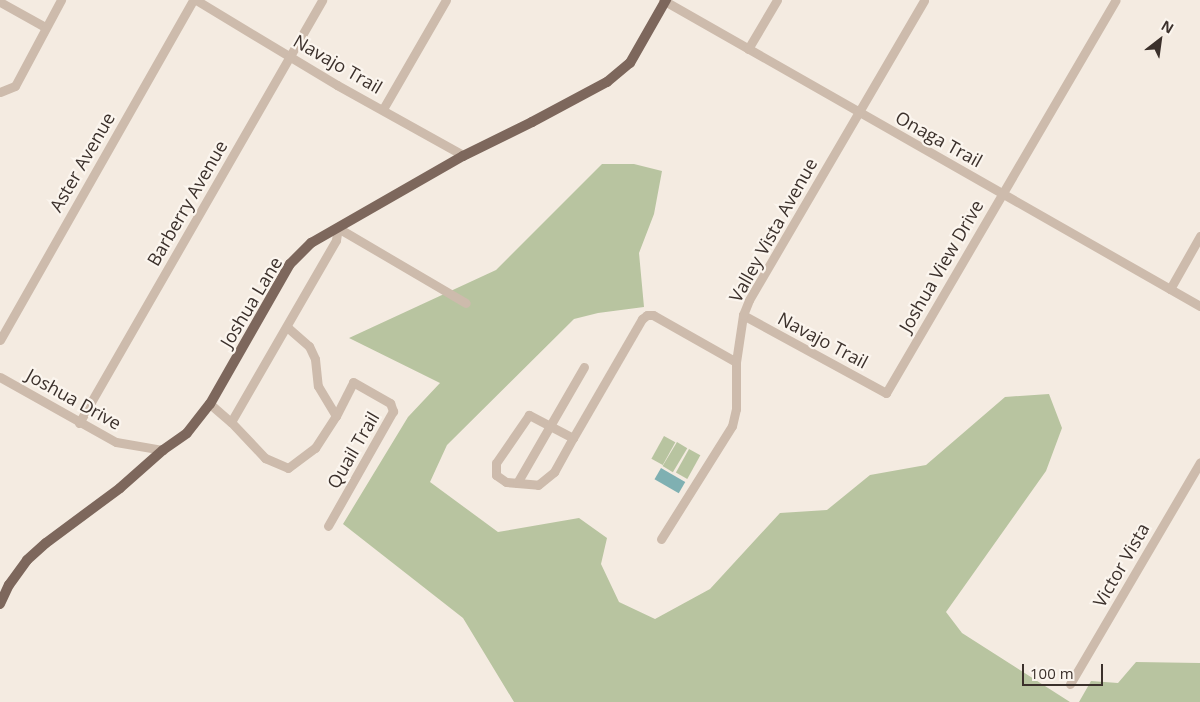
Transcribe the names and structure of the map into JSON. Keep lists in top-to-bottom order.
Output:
{
  "streets": {
    "main road": ["Joshua Lane"],
    "street": [
      "Navajo Trail",
      "Onaga Trail",
      "Aster Avenue",
      "Barberry Avenue",
      "Valley Vista Avenue",
      "Joshua View Drive",
      "Joshua Drive",
      "Quail Trail",
      "Victor Vista"
    ]
  },
  "crossings": [
    ["Navajo Trail", "Aster Avenue"],
    ["Navajo Trail", "Barberry Avenue"],
    ["Navajo Trail", "Valley Vista Avenue"],
    ["Navajo Trail", "Joshua View Drive"],
    ["Navajo Trail", "Joshua Lane"],
    ["Onaga Trail", "Valley Vista Avenue"],
    ["Onaga Trail", "Joshua View Drive"],
    ["Onaga Trail", "Joshua Lane"],
    ["Barberry Avenue", "Joshua Drive"],
    ["Joshua Lane", "Joshua Drive"]
  ],
  "scale_bar": "100 m",
  "north": "top right"
}
